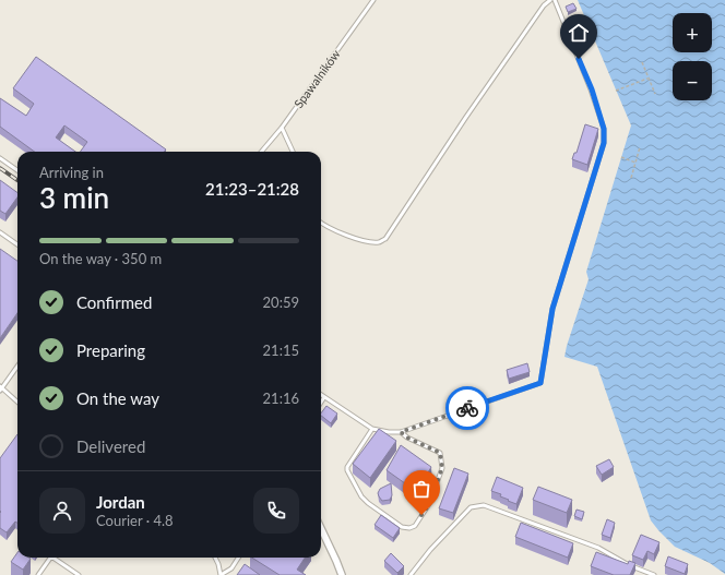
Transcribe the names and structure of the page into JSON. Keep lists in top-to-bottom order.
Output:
{
  "streets": {
    "lane": ["Spawalników"]
  },
  "page": {
    "map_buttons": ["+", "−"],
    "heading": ["3 min", "Arriving in", "21:23–21:28"],
    "panel": ["Jordan", "Courier · 4.8"],
    "bar": "On the way · 350 m",
    "list": [
      ["Confirmed", "20:59"],
      ["Preparing", "21:15"],
      ["On the way", "21:16"],
      "Delivered"
    ]
  }
}
